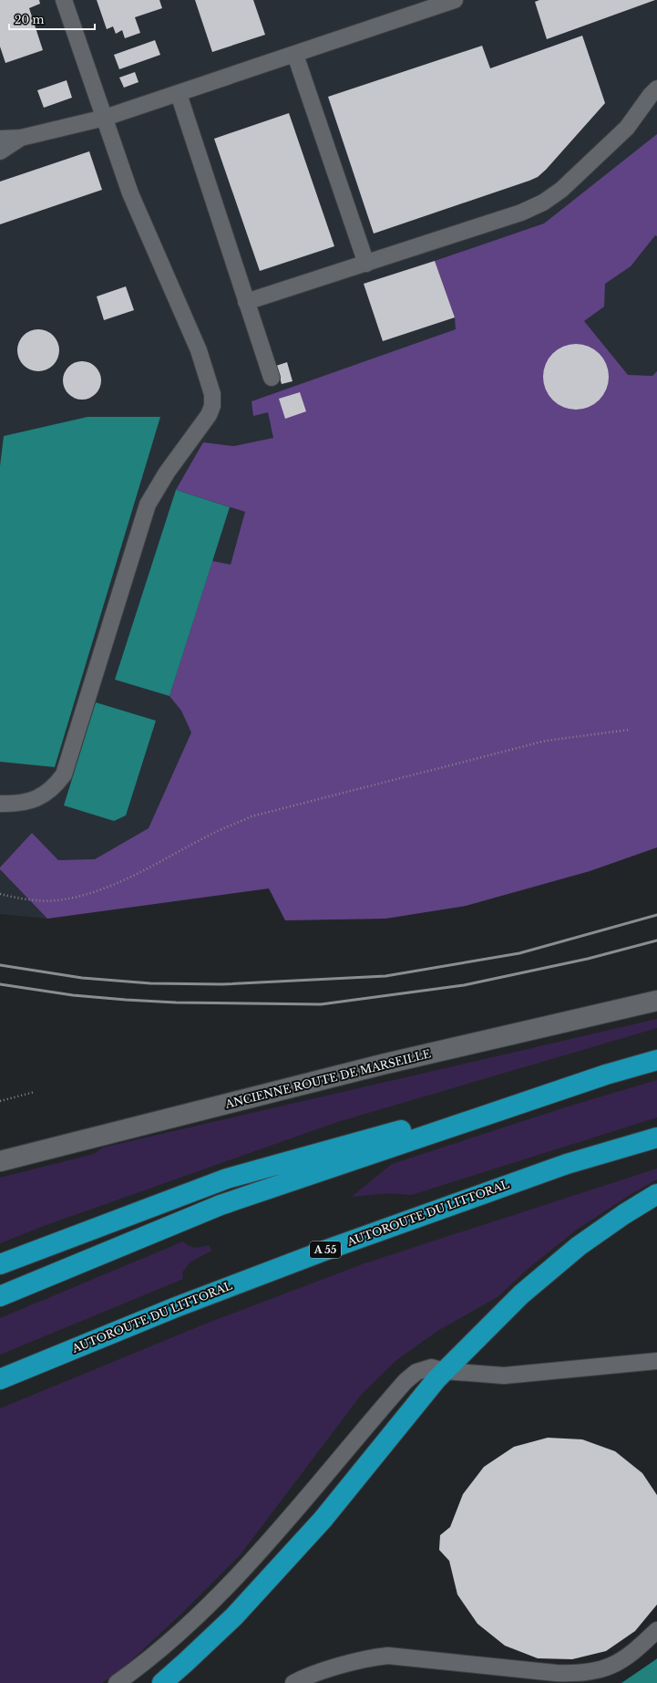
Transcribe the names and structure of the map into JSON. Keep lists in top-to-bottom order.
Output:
{
  "streets": {
    "highway": ["AUTOROUTE DU LITTORAL", "A 55"],
    "street": ["ANCIENNE ROUTE DE MARSEILLE"]
  },
  "scale_bar": "20 m"
}
